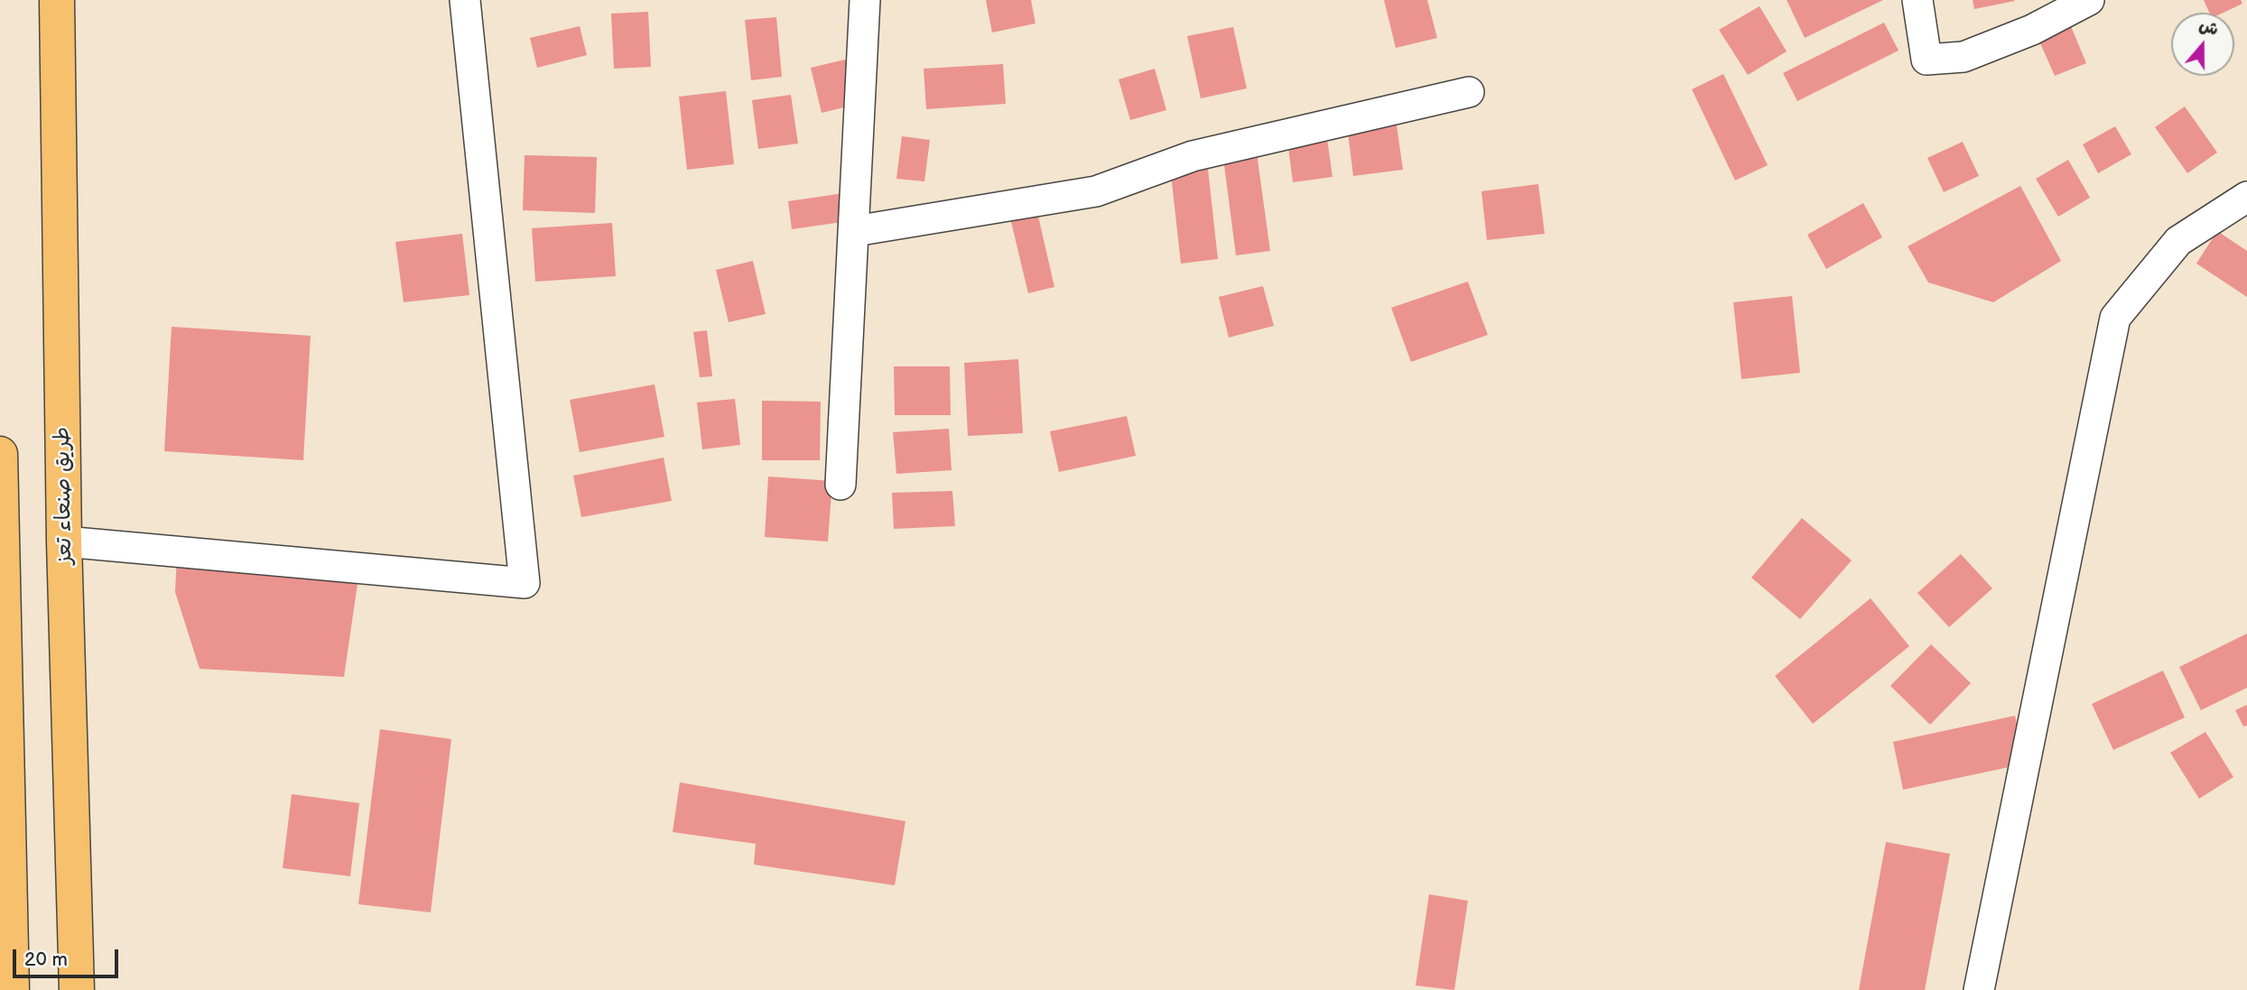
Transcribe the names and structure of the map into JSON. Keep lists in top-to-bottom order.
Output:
{
  "streets": {
    "highway": ["طريق صنعاء تعز"]
  },
  "scale_bar": "20 m",
  "north": "top"
}
